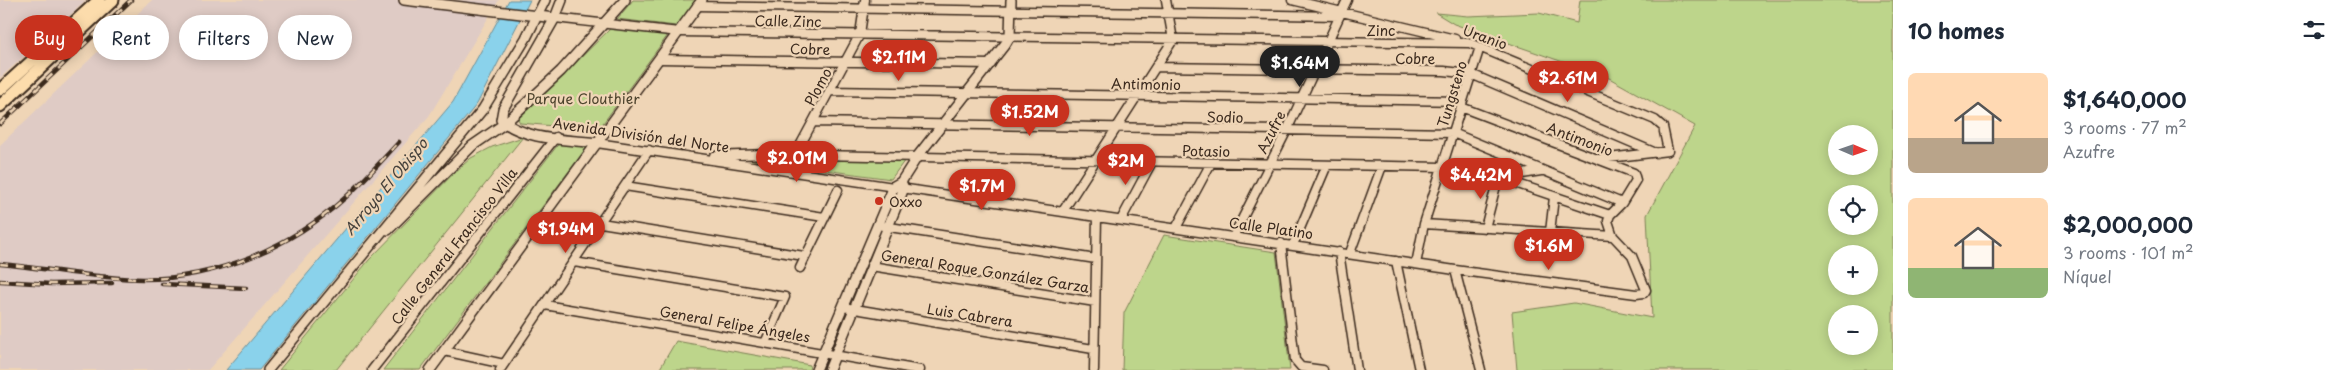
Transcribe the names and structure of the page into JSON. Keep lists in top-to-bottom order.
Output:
{
  "streets": {
    "street": [
      "Calle Zinc",
      "Zinc",
      "Uranio",
      "Cobre",
      "Antimonio",
      "Plomo",
      "Tungsteno",
      "Sodio",
      "Azufre",
      "Avenida División del Norte",
      "Potasio",
      "Calle Platino",
      "Calle General Francisco Villa",
      "General Roque González Garza",
      "Luis Cabrera",
      "General Felipe Ángeles"
    ]
  },
  "crossings": [
    ["Calle Zinc", "Zinc"],
    ["Calle Zinc", "Plomo"],
    ["Zinc", "Uranio"],
    ["Zinc", "Azufre"],
    ["Uranio", "Cobre"],
    ["Uranio", "Tungsteno"],
    ["Uranio", "Azufre"],
    ["Cobre", "Plomo"],
    ["Cobre", "Tungsteno"],
    ["Cobre", "Azufre"],
    ["Antimonio", "Plomo"],
    ["Antimonio", "Tungsteno"],
    ["Antimonio", "Sodio"],
    ["Antimonio", "Azufre"],
    ["Plomo", "Sodio"],
    ["Plomo", "Potasio"],
    ["Tungsteno", "Sodio"],
    ["Tungsteno", "Potasio"],
    ["Tungsteno", "Calle Platino"],
    ["Sodio", "Azufre"],
    ["Sodio", "Potasio"],
    ["Azufre", "Potasio"],
    ["Azufre", "Calle Platino"],
    ["Avenida División del Norte", "Potasio"],
    ["Avenida División del Norte", "Calle Platino"],
    ["Avenida División del Norte", "Calle General Francisco Villa"]
  ],
  "water": ["Arroyo El Obispo"],
  "parks": ["Parque Clouthier"],
  "places": ["Oxxo"],
  "north": "right",
  "page": {
    "heading": "10 homes",
    "chip": [
      "Buy",
      "Rent",
      "Filters",
      "New"
    ],
    "price": [
      "$2.11M",
      "$1.64M",
      "$2.61M",
      "$1.52M",
      "$2.01M",
      "$2M",
      "$4.42M",
      "$1.7M",
      "$1.94M",
      "$1.6M"
    ],
    "list": [
      {
        "name": "$1,640,000",
        "note": "3 rooms · 77 m² · Azufre"
      },
      {
        "name": "$2,000,000",
        "note": "3 rooms · 101 m² · Níquel"
      }
    ],
    "map_buttons": ["+", "−"]
  }
}
